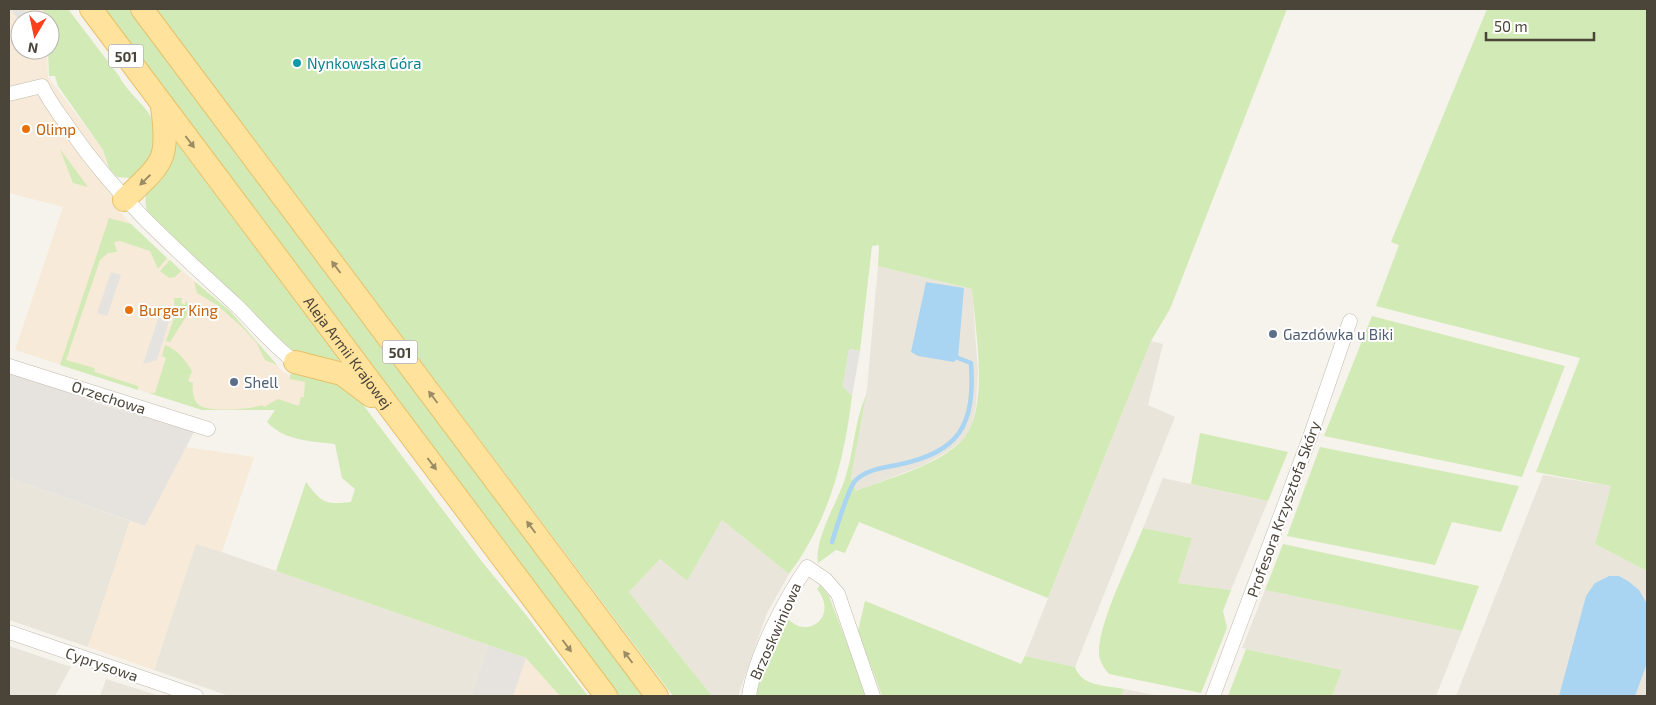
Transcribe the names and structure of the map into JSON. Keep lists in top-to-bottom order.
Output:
{
  "streets": {
    "main road": ["501", "Aleja Armii Krajowej"],
    "street": [
      "Orzechowa",
      "Profesora Krzysztofa Skóry",
      "Brzoskwiniowa",
      "Cyprysowa"
    ]
  },
  "places": [
    "Nynkowska Góra",
    "Olimp",
    "Burger King",
    "Gazdówka u Biki",
    "Shell"
  ],
  "scale_bar": "50 m",
  "north": "bottom"
}
